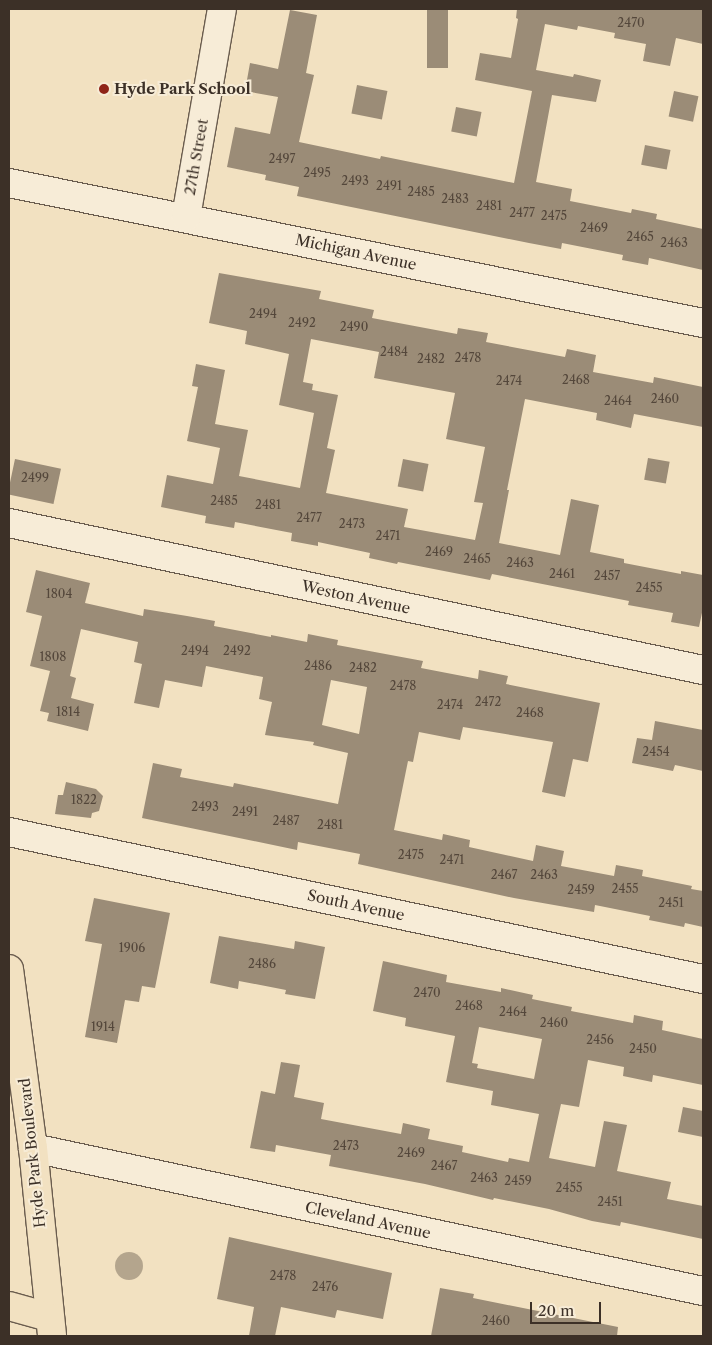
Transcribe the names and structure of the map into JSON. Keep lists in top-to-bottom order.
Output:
{
  "streets": {
    "main road": ["Hyde Park Boulevard"],
    "street": [
      "27th Street",
      "Michigan Avenue",
      "Weston Avenue",
      "South Avenue",
      "Cleveland Avenue"
    ]
  },
  "crossings": [
    ["27th Street", "Michigan Avenue"],
    ["Hyde Park Boulevard", "Cleveland Avenue"]
  ],
  "places": ["Hyde Park School"],
  "house_numbers": [
    "2470",
    "2497",
    "2495",
    "2493",
    "2491",
    "2485",
    "2483",
    "2481",
    "2477",
    "2475",
    "2469",
    "2465",
    "2463",
    "2494",
    "2492",
    "2490",
    "2484",
    "2478",
    "2482",
    "2468",
    "2474",
    "2460",
    "2464",
    "2499",
    "2485",
    "2481",
    "2477",
    "2473",
    "2471",
    "2469",
    "2465",
    "2463",
    "2461",
    "2457",
    "2455",
    "1804",
    "2494",
    "2492",
    "1808",
    "2486",
    "2482",
    "2478",
    "2472",
    "2474",
    "1814",
    "2468",
    "2454",
    "1822",
    "2493",
    "2491",
    "2487",
    "2481",
    "2475",
    "2471",
    "2467",
    "2463",
    "2455",
    "2459",
    "2451",
    "1906",
    "2486",
    "2470",
    "2468",
    "2464",
    "2460",
    "1914",
    "2456",
    "2450",
    "2473",
    "2469",
    "2467",
    "2463",
    "2459",
    "2455",
    "2451",
    "2478",
    "2476",
    "2460"
  ],
  "scale_bar": "20 m"
}
